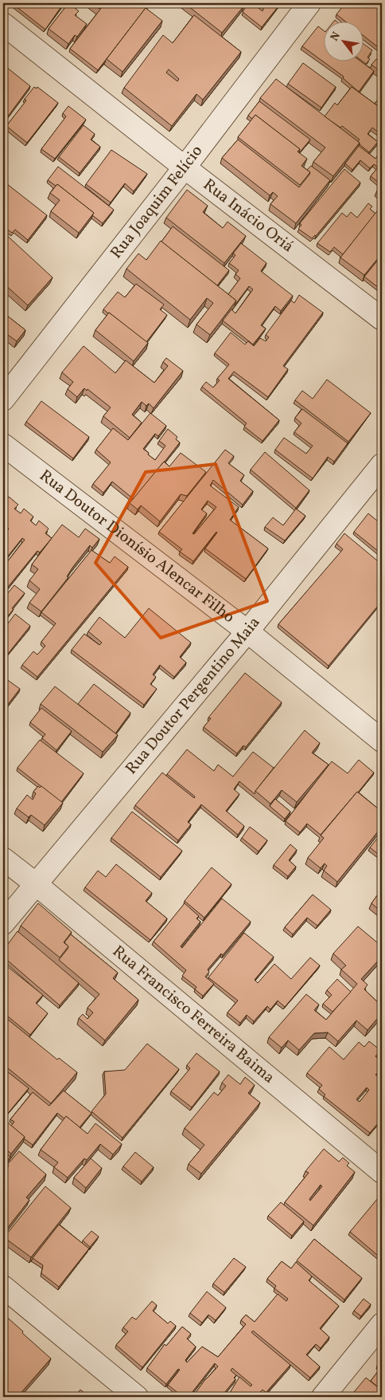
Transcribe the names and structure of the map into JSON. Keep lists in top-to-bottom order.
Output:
{
  "streets": {
    "street": [
      "Rua Joaquim Felício",
      "Rua Inácio Oriá",
      "Rua Doutor Dionísio Alencar Filho",
      "Rua Doutor Pergentino Maia",
      "Rua Francisco Ferreira Baima"
    ]
  },
  "crossings": [
    ["Rua Joaquim Felício", "Rua Inácio Oriá"],
    ["Rua Doutor Dionísio Alencar Filho", "Rua Doutor Pergentino Maia"],
    ["Rua Doutor Pergentino Maia", "Rua Francisco Ferreira Baima"]
  ],
  "north": "top left"
}
